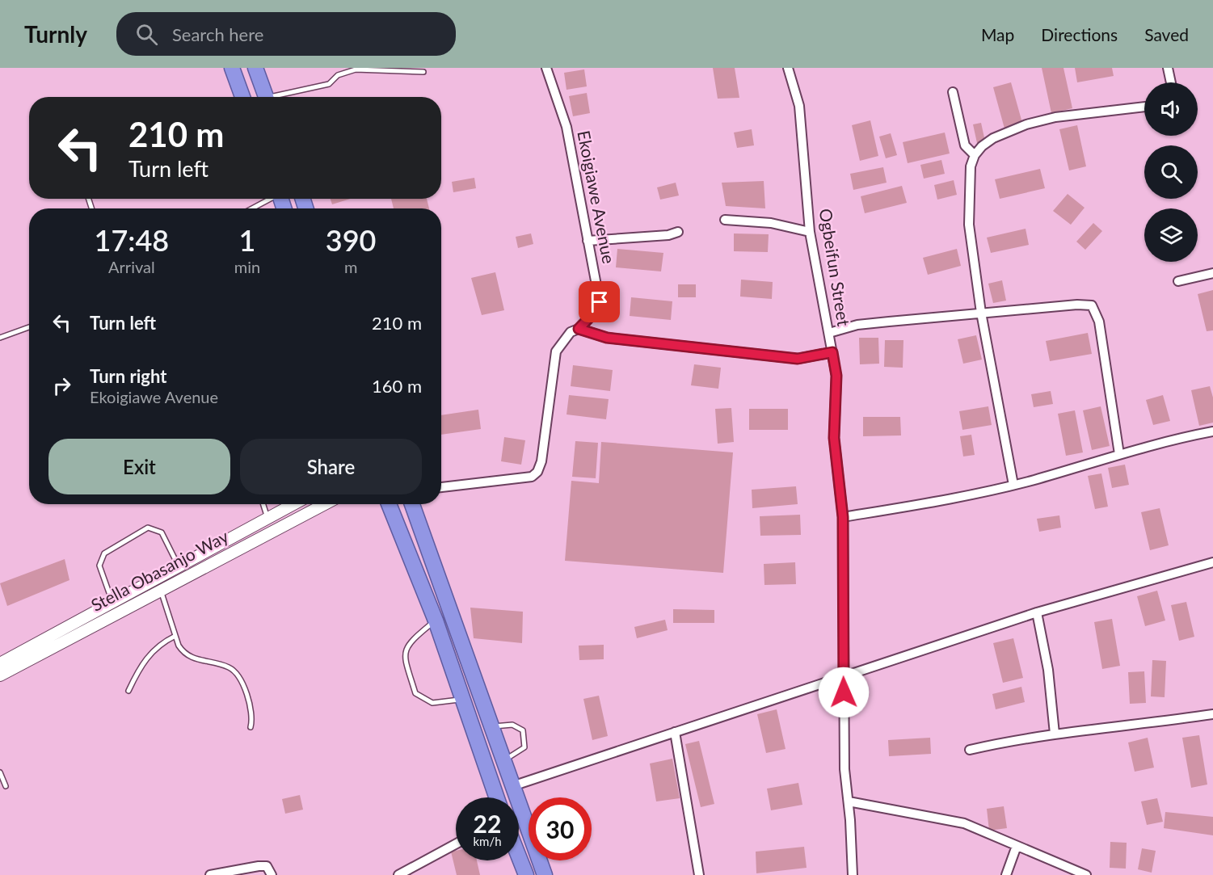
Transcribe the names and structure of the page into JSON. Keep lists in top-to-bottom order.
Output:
{
  "streets": {
    "street": ["Ekoigiawe Avenue", "Ogbeifun Street", "Stella Obasanjo Way"]
  },
  "page": {
    "header": "Turnly",
    "search": "Search here",
    "nav": ["Map", "Directions", "Saved"],
    "turn": ["210 m", "Turn left"],
    "eta": [
      "17:48",
      "Arrival",
      "1",
      "min",
      "390",
      "m"
    ],
    "list": [
      {
        "name": "Turn left",
        "value": "210 m"
      },
      {
        "name": "Turn right",
        "note": "Ekoigiawe Avenue",
        "value": "160 m"
      }
    ],
    "buttons": ["Exit", "Share"],
    "speed": "22 km/h",
    "limit": "30"
  }
}
